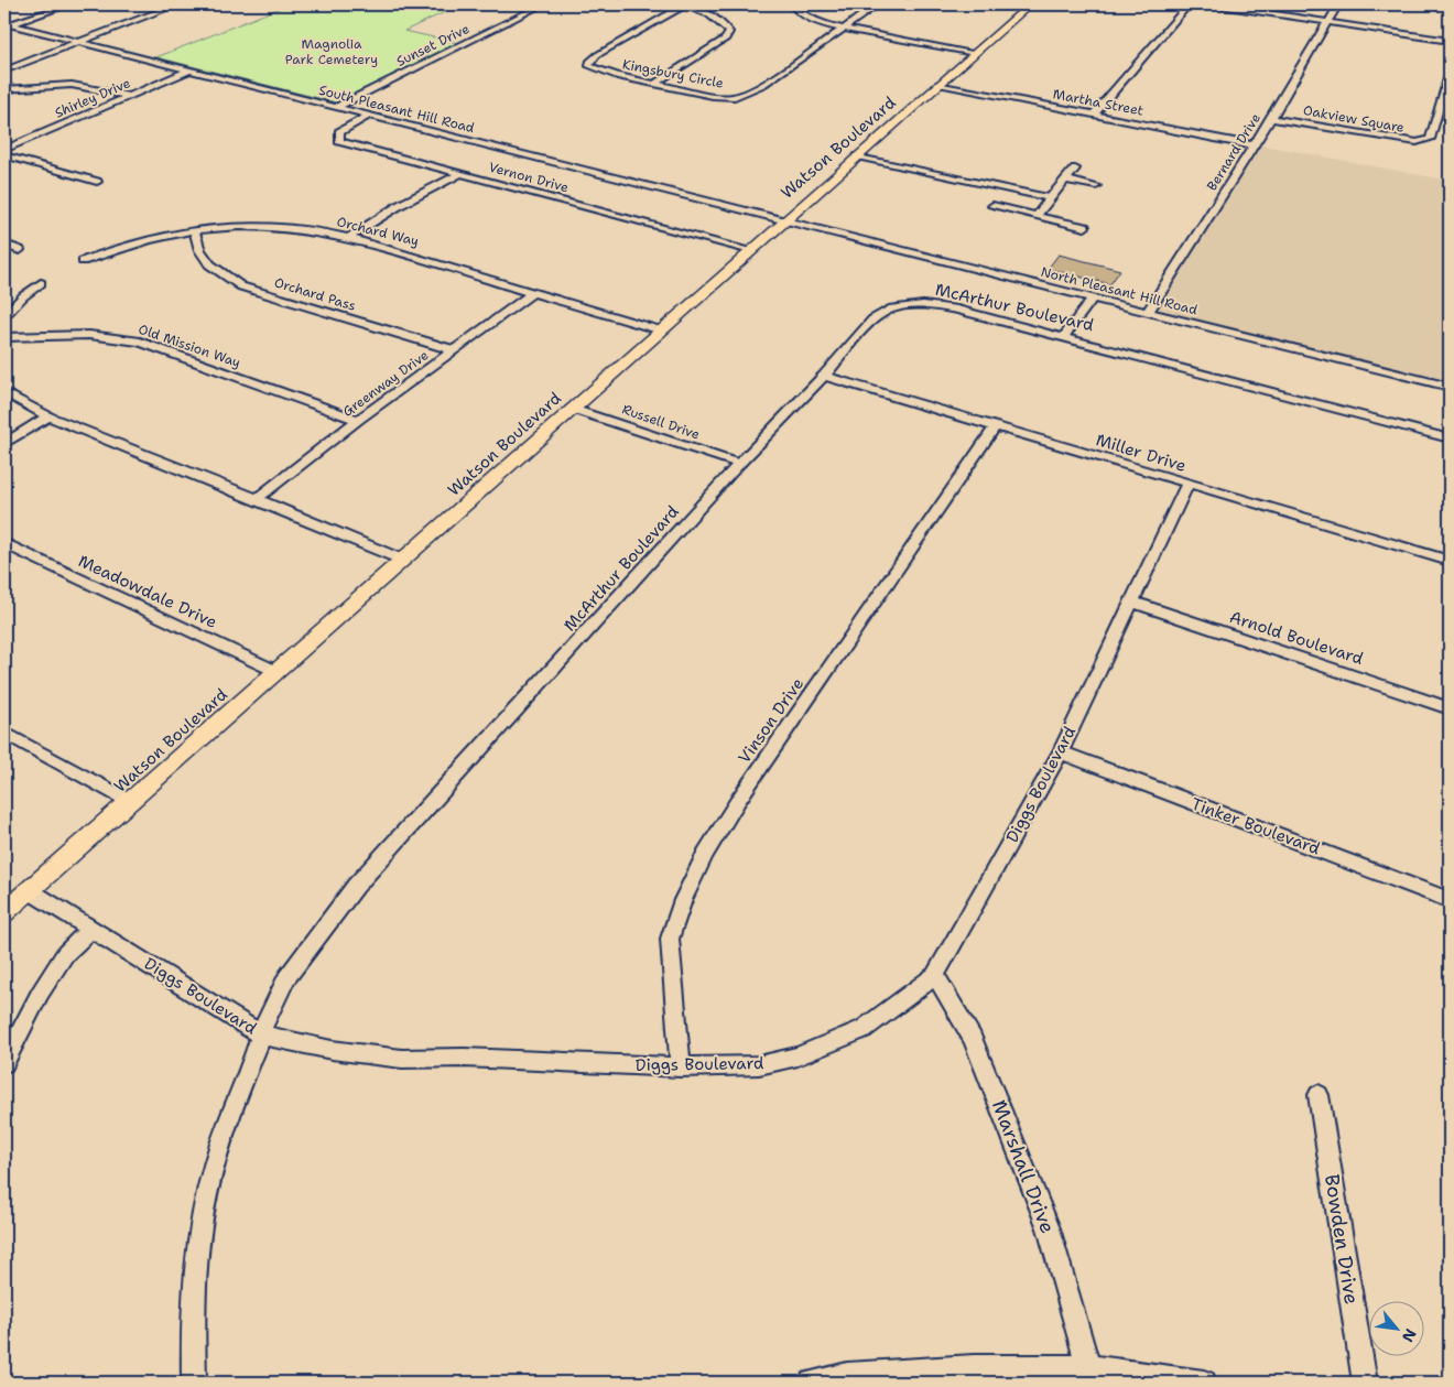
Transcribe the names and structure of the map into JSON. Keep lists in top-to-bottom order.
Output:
{
  "streets": {
    "main road": ["Watson Boulevard"],
    "street": [
      "Sunset Drive",
      "Kingsbury Circle",
      "Shirley Drive",
      "Martha Street",
      "South Pleasant Hill Road",
      "Oakview Square",
      "Bernard Drive",
      "Vernon Drive",
      "Orchard Way",
      "North Pleasant Hill Road",
      "Orchard Pass",
      "McArthur Boulevard",
      "Old Mission Way",
      "Greenway Drive",
      "Russell Drive",
      "Miller Drive",
      "Meadowdale Drive",
      "Arnold Boulevard",
      "Vinson Drive",
      "Diggs Boulevard",
      "Tinker Boulevard",
      "Marshall Drive",
      "Bowden Drive"
    ]
  },
  "crossings": [
    ["Sunset Drive", "South Pleasant Hill Road"],
    ["Shirley Drive", "South Pleasant Hill Road"],
    ["Martha Street", "Watson Boulevard"],
    ["Martha Street", "Bernard Drive"],
    ["South Pleasant Hill Road", "Watson Boulevard"],
    ["South Pleasant Hill Road", "Vernon Drive"],
    ["South Pleasant Hill Road", "North Pleasant Hill Road"],
    ["Oakview Square", "Bernard Drive"],
    ["Watson Boulevard", "Vernon Drive"],
    ["Watson Boulevard", "Orchard Way"],
    ["Watson Boulevard", "North Pleasant Hill Road"],
    ["Watson Boulevard", "Russell Drive"],
    ["Watson Boulevard", "Meadowdale Drive"],
    ["Watson Boulevard", "Diggs Boulevard"],
    ["Bernard Drive", "North Pleasant Hill Road"],
    ["Orchard Way", "Orchard Pass"],
    ["Orchard Way", "Greenway Drive"],
    ["Orchard Pass", "Greenway Drive"],
    ["McArthur Boulevard", "Russell Drive"],
    ["McArthur Boulevard", "Miller Drive"],
    ["McArthur Boulevard", "Diggs Boulevard"],
    ["Old Mission Way", "Greenway Drive"],
    ["Miller Drive", "Vinson Drive"],
    ["Miller Drive", "Diggs Boulevard"],
    ["Arnold Boulevard", "Diggs Boulevard"],
    ["Vinson Drive", "Diggs Boulevard"],
    ["Diggs Boulevard", "Tinker Boulevard"],
    ["Diggs Boulevard", "Marshall Drive"]
  ],
  "parks": ["Magnolia Park Cemetery"],
  "north": "bottom right"
}
